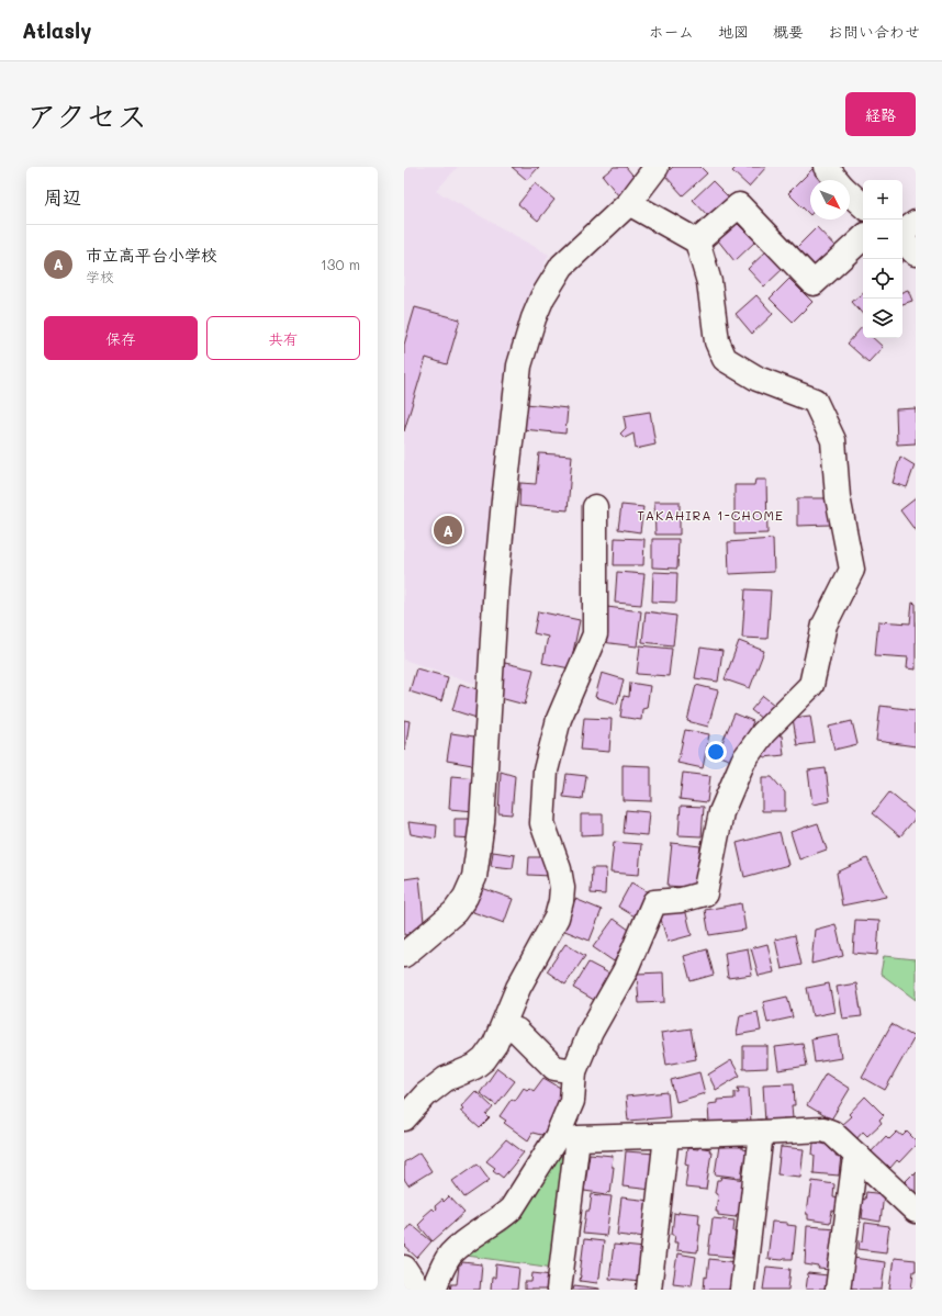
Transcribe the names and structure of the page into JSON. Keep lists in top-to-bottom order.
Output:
{
  "districts": ["TAKAHIRA 1-CHOME"],
  "north": "bottom right",
  "page": {
    "header": "Atlasly",
    "nav": [
      "ホーム",
      "地図",
      "概要",
      "お問い合わせ"
    ],
    "title": "アクセス",
    "buttons": [
      "経路",
      ["保存", "共有"]
    ],
    "heading": "周辺",
    "map_buttons": ["+", "−"],
    "list": [
      {
        "mark": "A",
        "name": "市立高平台小学校",
        "note": "学校",
        "value": "130 m"
      }
    ],
    "pins": "A"
  }
}
